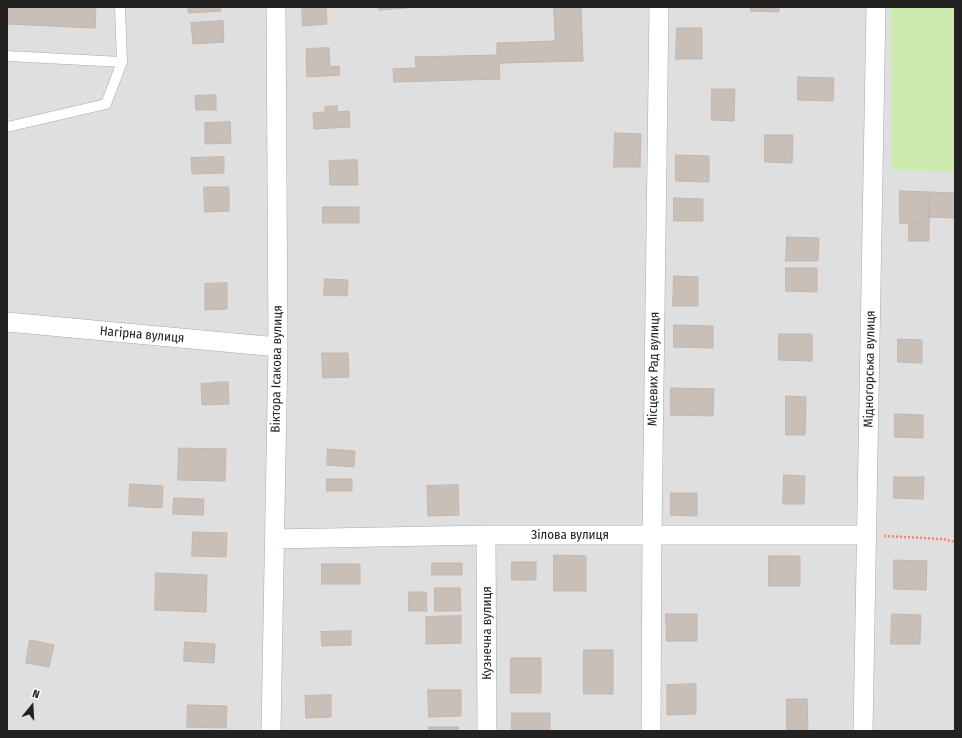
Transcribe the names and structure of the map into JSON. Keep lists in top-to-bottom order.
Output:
{
  "streets": {
    "street": [
      "Нагірна вулиця",
      "Віктора Ісакова вулиця",
      "Місцевих Рад вулиця",
      "Мідногорська вулиця",
      "Зілова вулиця",
      "Кузнечна вулиця"
    ]
  },
  "crossings": [
    ["Нагірна вулиця", "Віктора Ісакова вулиця"],
    ["Віктора Ісакова вулиця", "Зілова вулиця"],
    ["Місцевих Рад вулиця", "Зілова вулиця"],
    ["Мідногорська вулиця", "Зілова вулиця"],
    ["Зілова вулиця", "Кузнечна вулиця"]
  ],
  "north": "top"
}
